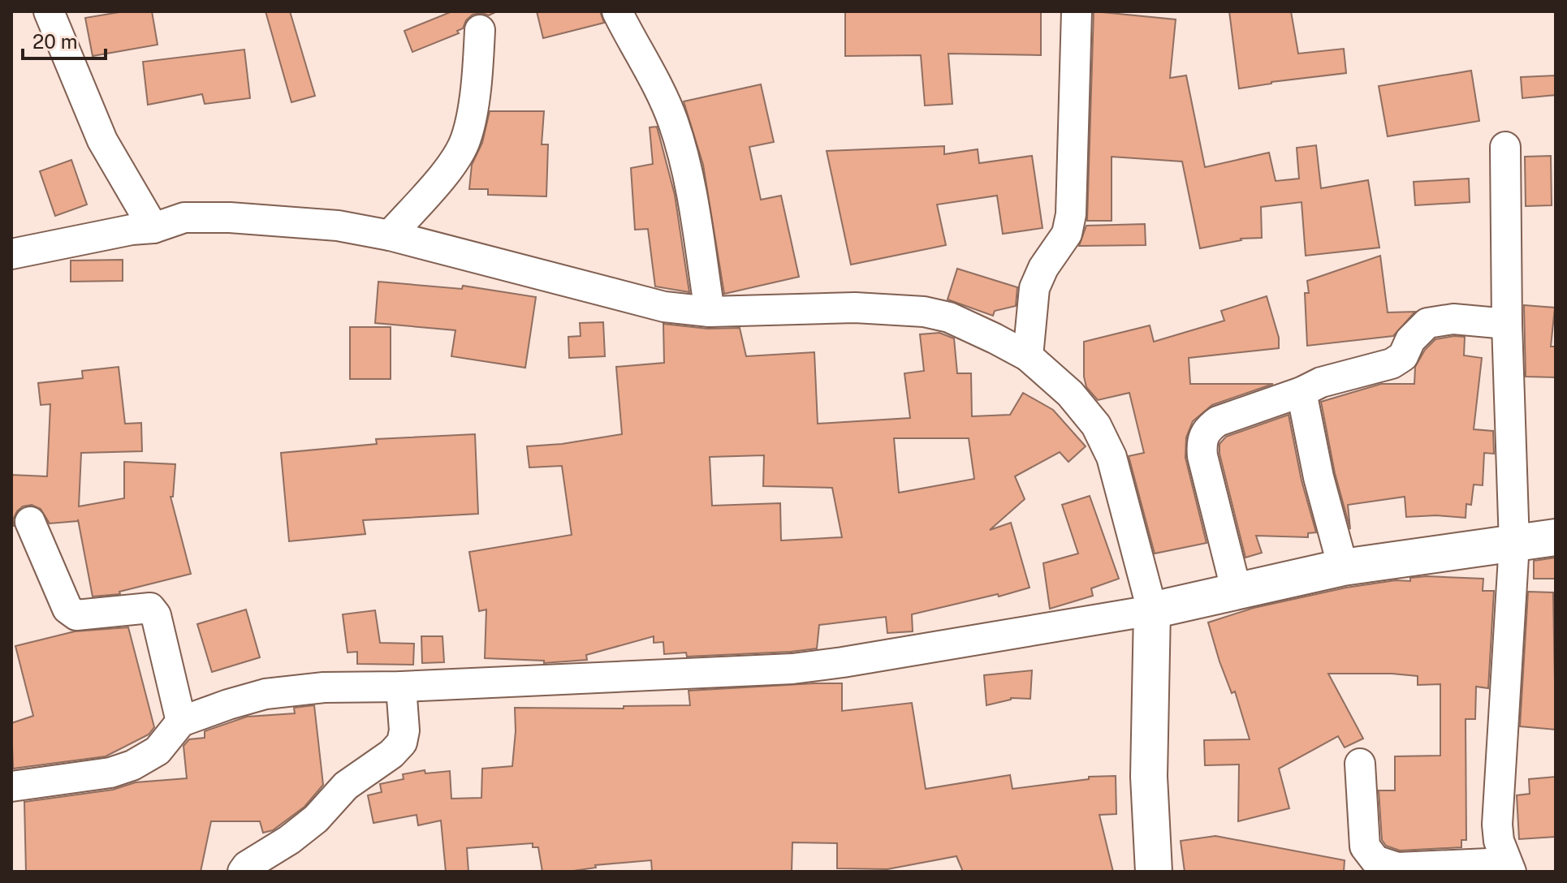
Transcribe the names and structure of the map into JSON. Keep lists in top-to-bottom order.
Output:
{
  "scale_bar": "20 m"
}
